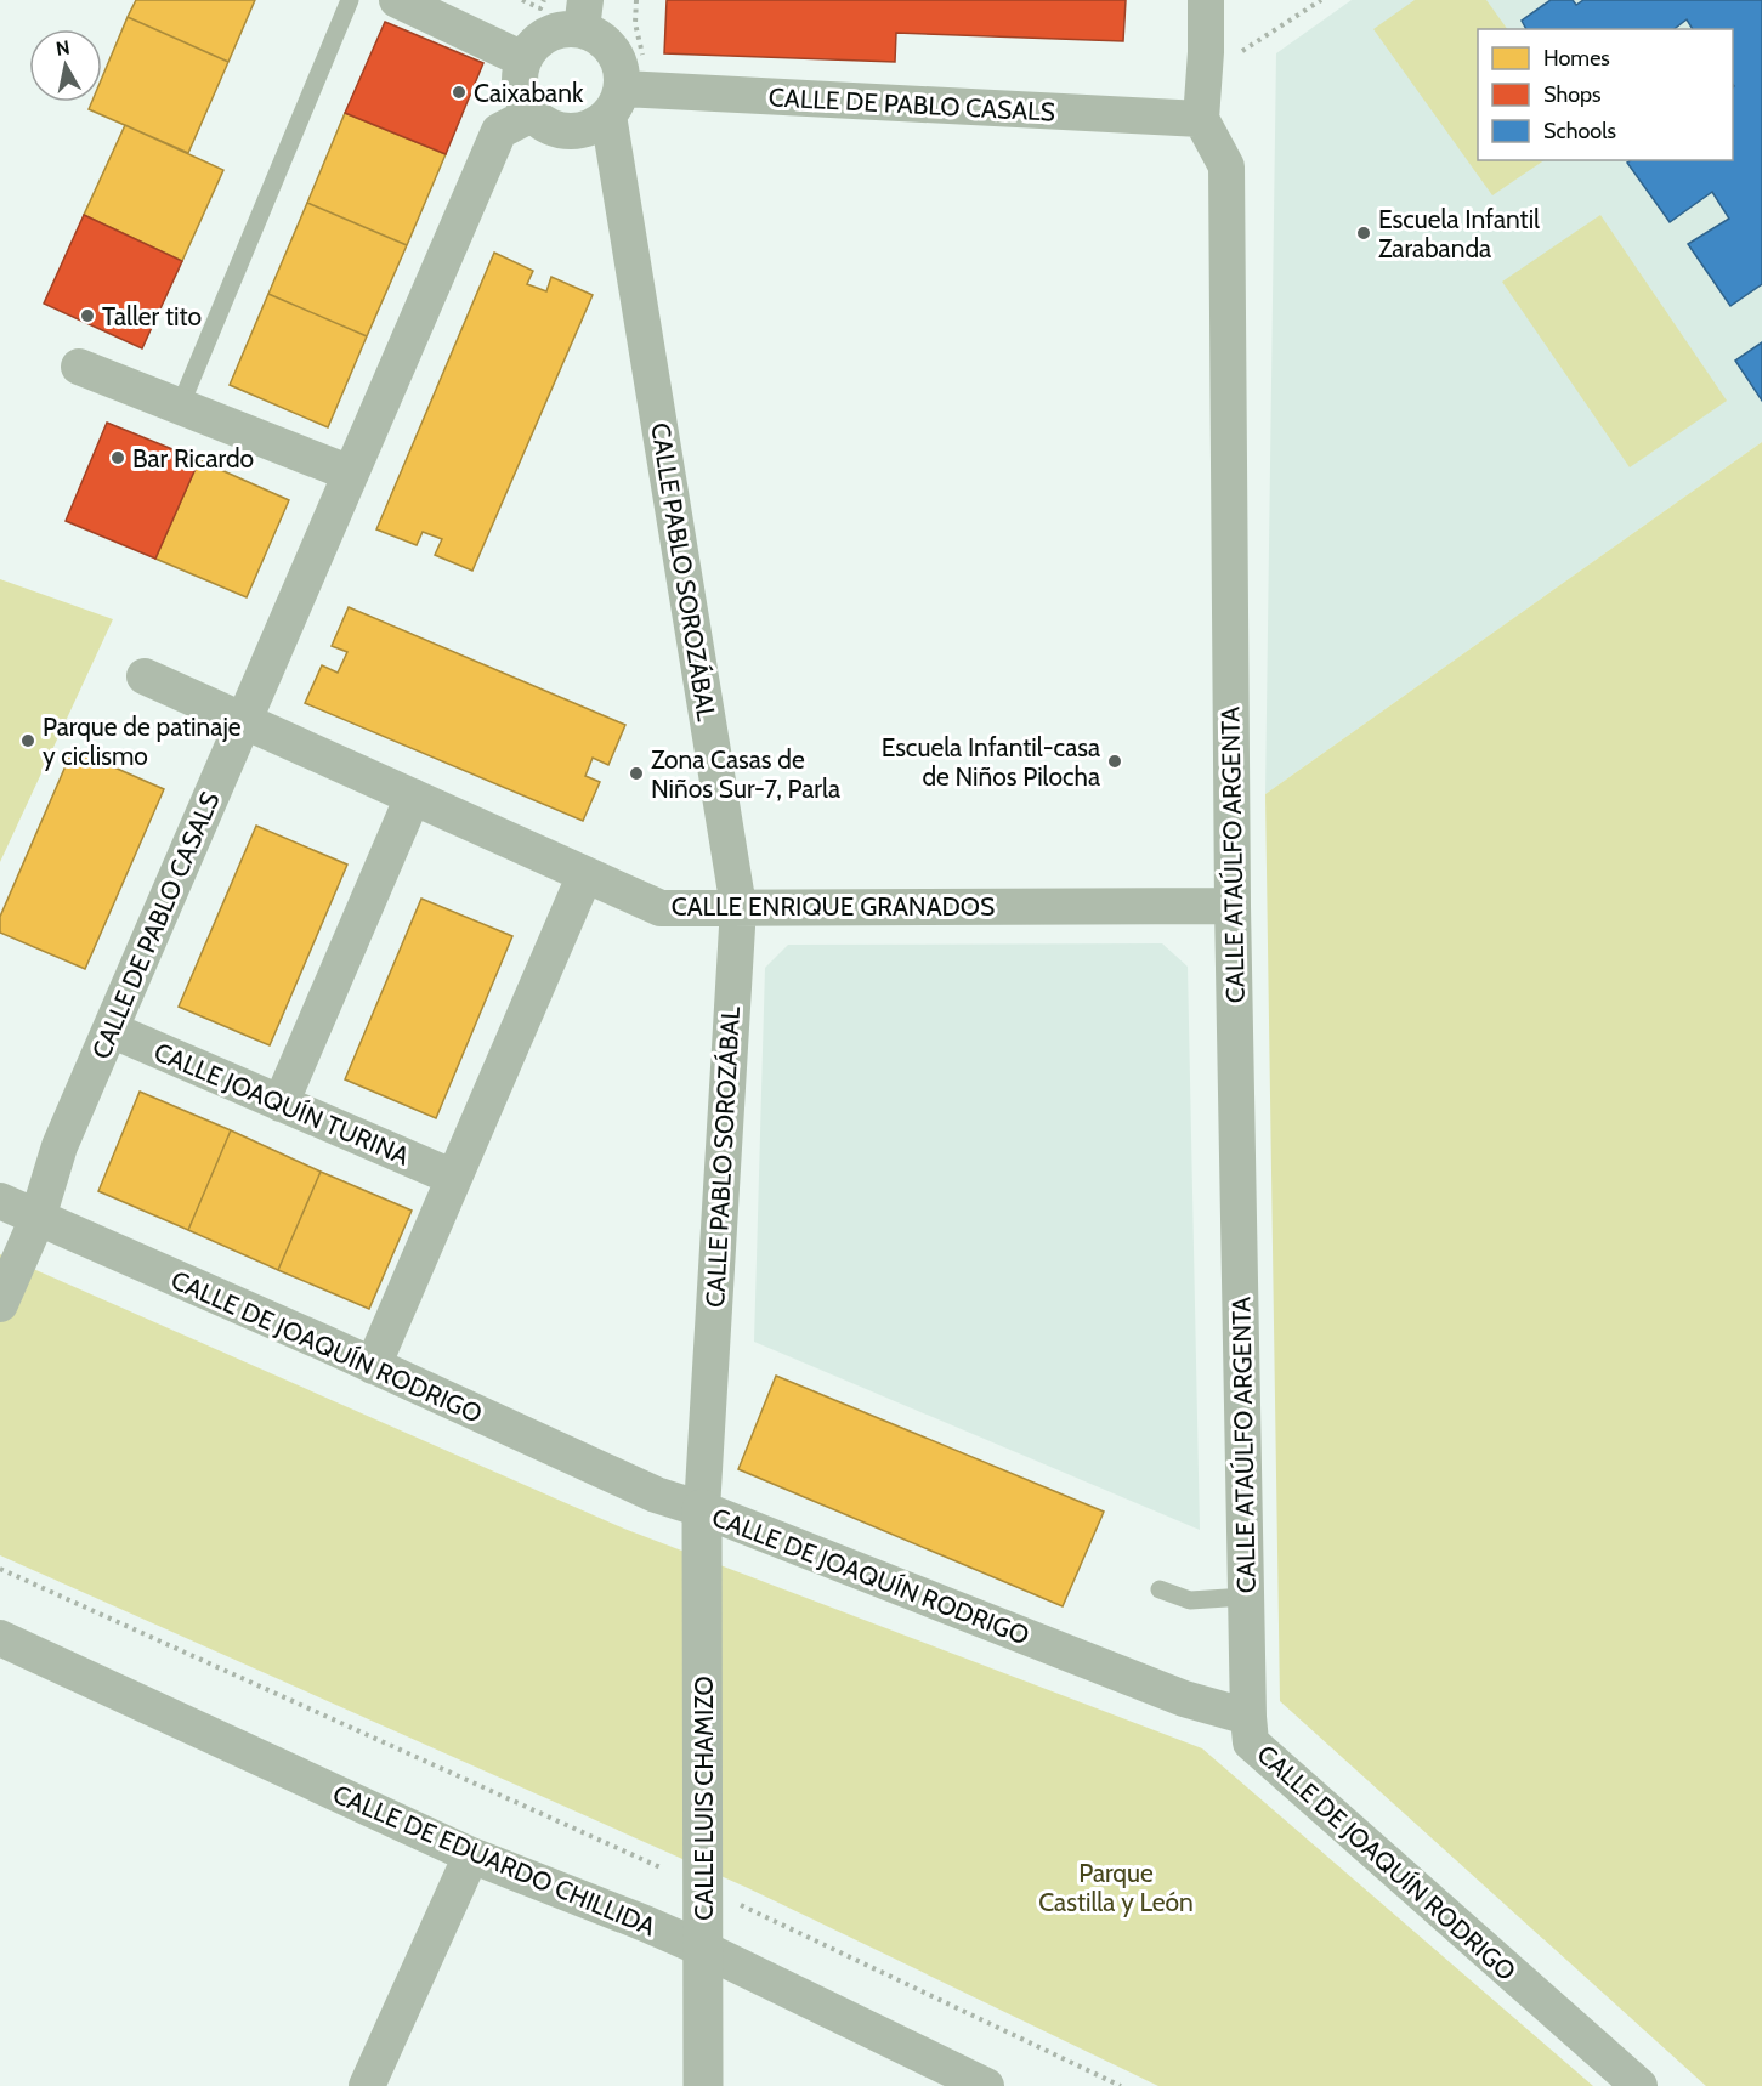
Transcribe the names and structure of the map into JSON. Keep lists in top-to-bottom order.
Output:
{
  "streets": {
    "street": [
      "CALLE DE PABLO CASALS",
      "CALLE PABLO SOROZÁBAL",
      "CALLE ATAÚLFO ARGENTA",
      "CALLE ENRIQUE GRANADOS",
      "CALLE JOAQUÍN TURINA",
      "CALLE DE JOAQUÍN RODRIGO",
      "CALLE LUIS CHAMIZO",
      "CALLE DE EDUARDO CHILLIDA"
    ]
  },
  "crossings": [
    ["CALLE DE PABLO CASALS", "CALLE PABLO SOROZÁBAL"],
    ["CALLE DE PABLO CASALS", "CALLE ATAÚLFO ARGENTA"],
    ["CALLE DE PABLO CASALS", "CALLE ENRIQUE GRANADOS"],
    ["CALLE DE PABLO CASALS", "CALLE JOAQUÍN TURINA"],
    ["CALLE DE PABLO CASALS", "CALLE DE JOAQUÍN RODRIGO"],
    ["CALLE PABLO SOROZÁBAL", "CALLE ENRIQUE GRANADOS"],
    ["CALLE PABLO SOROZÁBAL", "CALLE DE JOAQUÍN RODRIGO"],
    ["CALLE PABLO SOROZÁBAL", "CALLE LUIS CHAMIZO"],
    ["CALLE ATAÚLFO ARGENTA", "CALLE ENRIQUE GRANADOS"],
    ["CALLE ATAÚLFO ARGENTA", "CALLE DE JOAQUÍN RODRIGO"],
    ["CALLE DE JOAQUÍN RODRIGO", "CALLE LUIS CHAMIZO"],
    ["CALLE LUIS CHAMIZO", "CALLE DE EDUARDO CHILLIDA"]
  ],
  "parks": ["Parque Castilla y León"],
  "places": [
    "Caixabank",
    "Escuela Infantil Zarabanda",
    "Taller tito",
    "Bar Ricardo",
    "Parque de patinaje y ciclismo",
    "Escuela Infantil-casa de Niños Pilocha",
    "Zona Casas de Niños Sur-7, Parla"
  ],
  "legend": ["Homes", "Shops", "Schools"],
  "north": "top"
}
